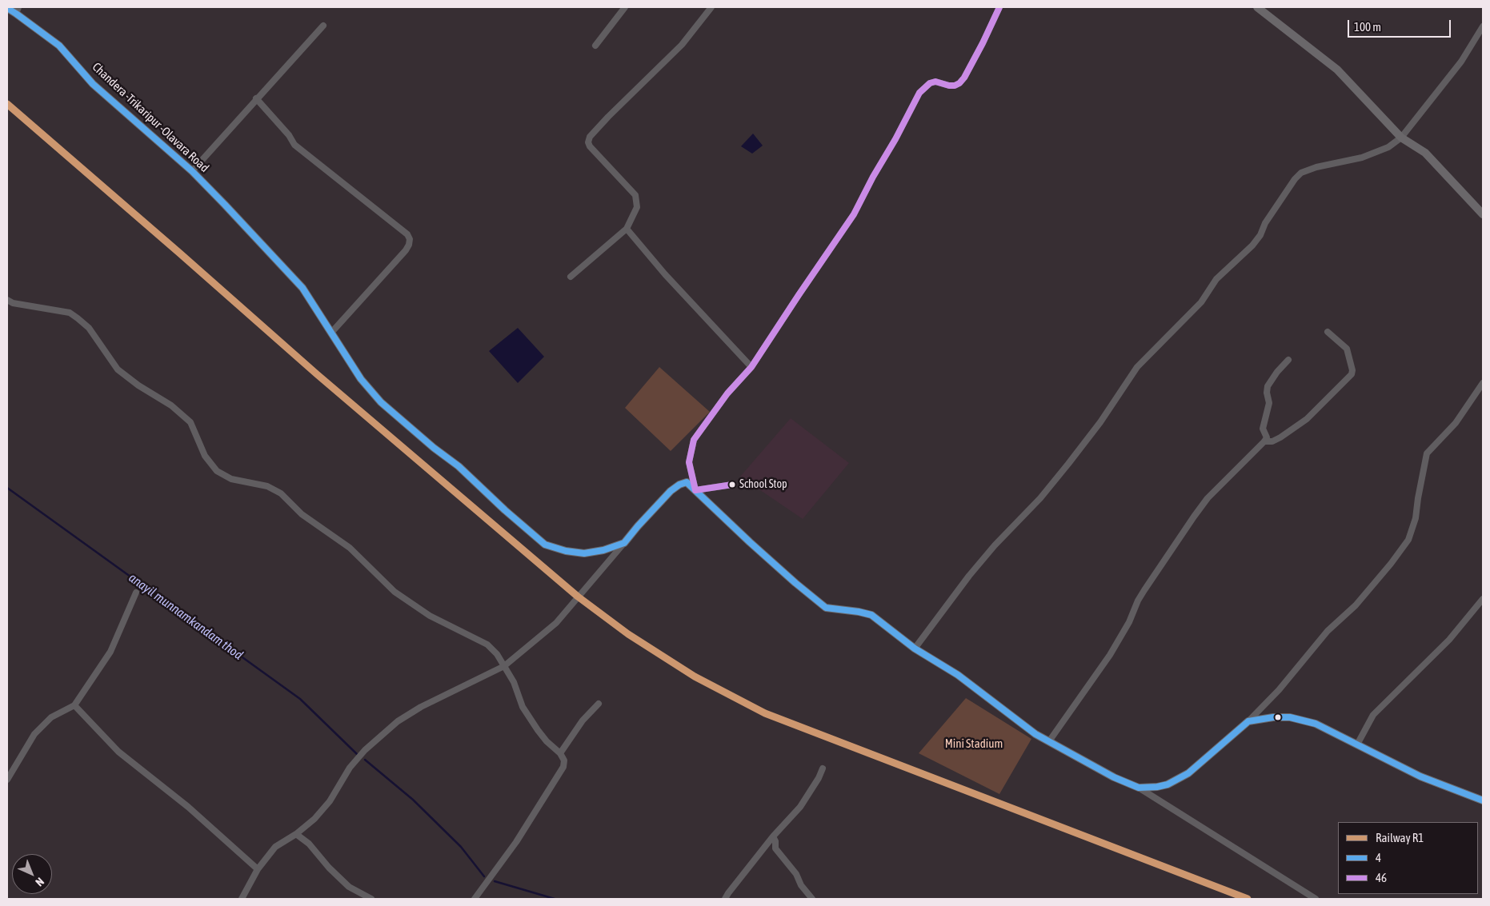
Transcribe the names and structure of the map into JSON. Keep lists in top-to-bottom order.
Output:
{
  "streets": {
    "main road": ["Chandera -Trikaripur -Olavara Road"]
  },
  "water": ["anayil munnamkandam thod"],
  "parks": ["Mini Stadium"],
  "places": ["School Stop"],
  "lines": ["transit line 46", "transit line 4", "rail line R1"],
  "legend": ["Railway R1", "4", "46"],
  "scale_bar": "100 m",
  "north": "bottom right"
}
